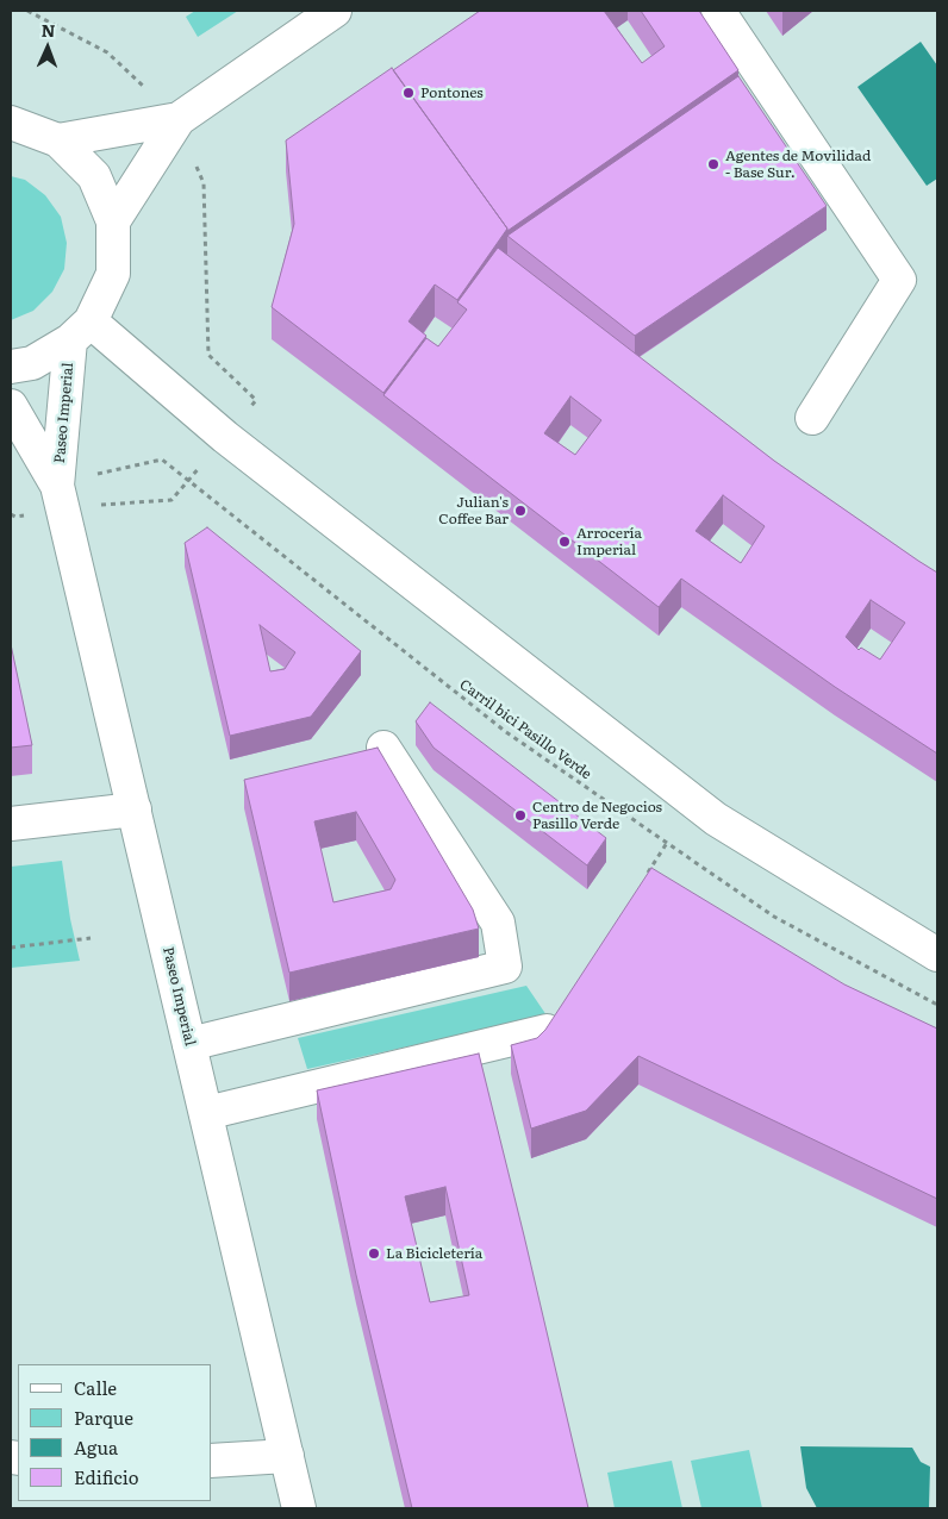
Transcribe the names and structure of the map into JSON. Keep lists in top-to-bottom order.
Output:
{
  "streets": {
    "street": ["Paseo Imperial"],
    "path": ["Carril bici Pasillo Verde"]
  },
  "places": [
    "Pontones",
    "Agentes de Movilidad - Base Sur.",
    "Julian's Coffee Bar",
    "Arrocería Imperial",
    "Centro de Negocios Pasillo Verde",
    "La Bicicletería"
  ],
  "legend": [
    "Calle",
    "Parque",
    "Agua",
    "Edificio"
  ],
  "north": "top"
}
